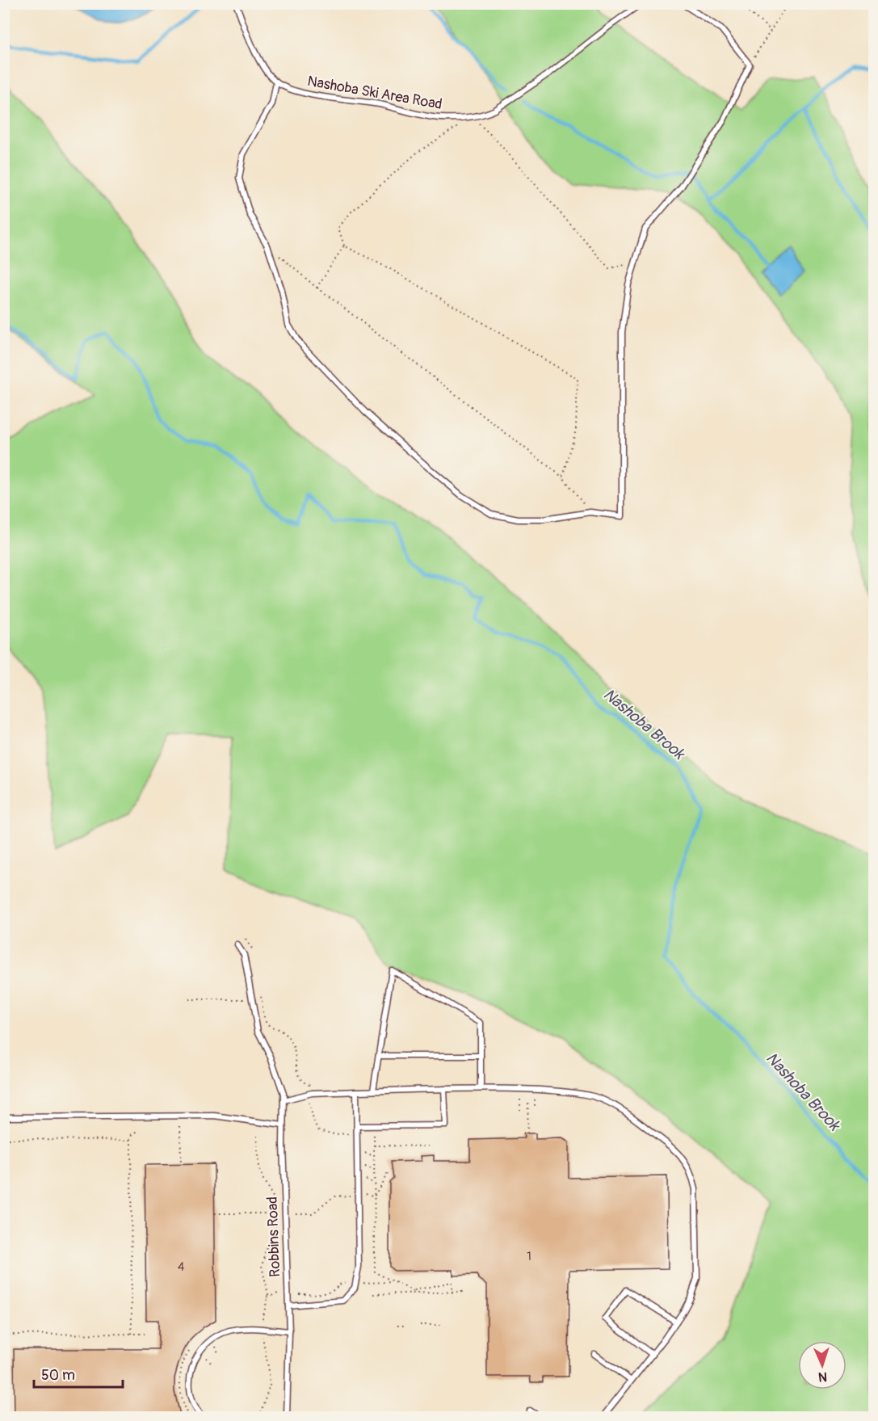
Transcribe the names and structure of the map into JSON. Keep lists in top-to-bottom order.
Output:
{
  "streets": {
    "lane": ["Nashoba Ski Area Road", "Robbins Road"]
  },
  "water": ["Nashoba Brook"],
  "house_numbers": ["1", "4"],
  "scale_bar": "50 m",
  "north": "bottom"
}
